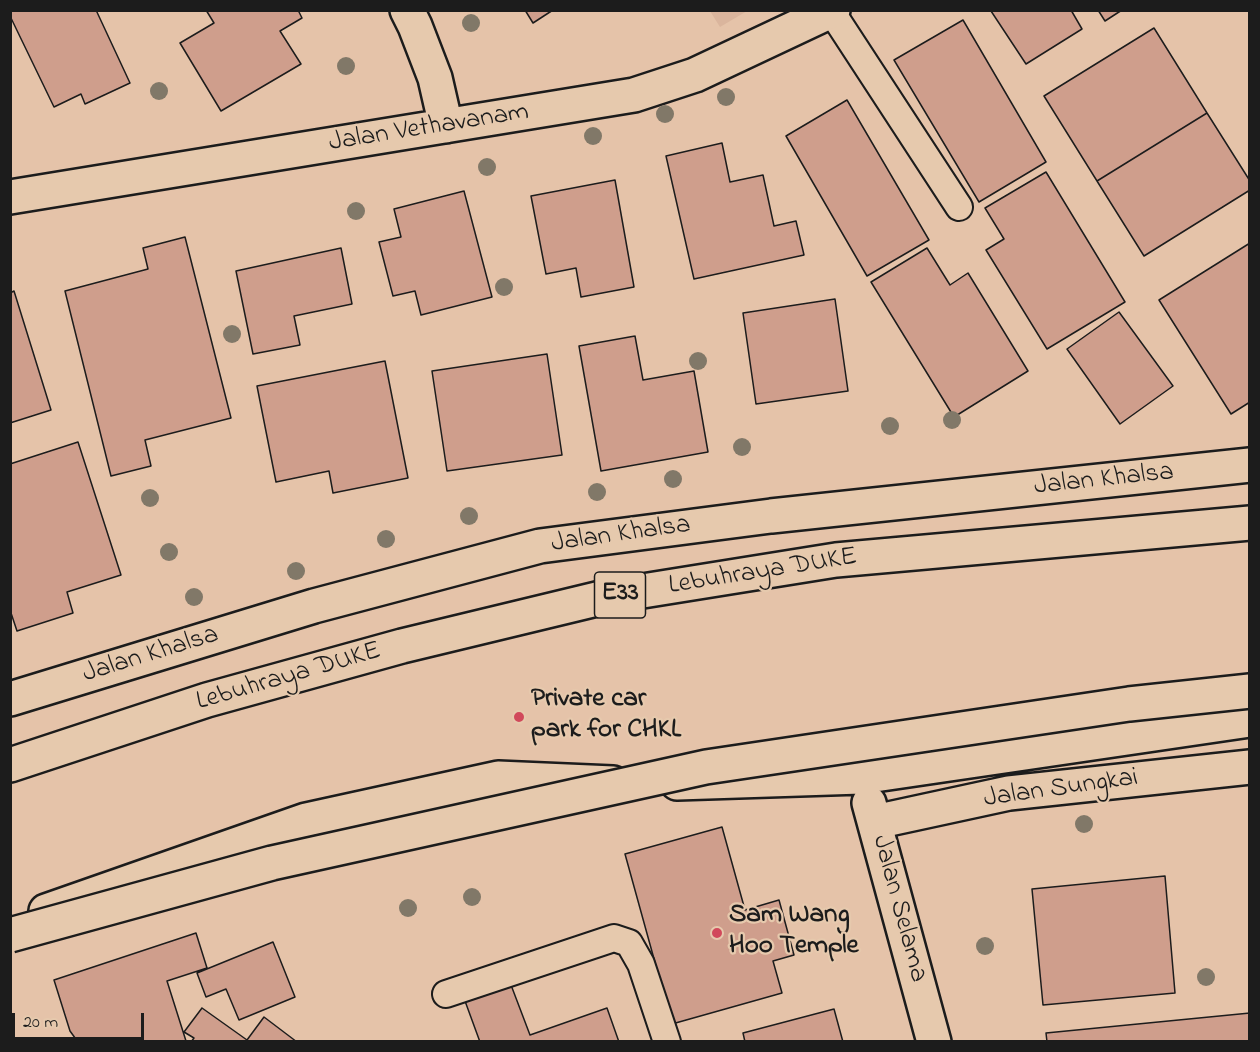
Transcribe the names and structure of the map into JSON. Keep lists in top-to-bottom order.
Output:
{
  "streets": {
    "main road": [
      "Jalan Vethavanam",
      "Jalan Khalsa",
      "Lebuhraya DUKE",
      "E33",
      "Jalan Sungkai",
      "Jalan Selama"
    ]
  },
  "crossings": [
    ["Jalan Sungkai", "Jalan Selama"]
  ],
  "places": ["Private car park for CHKL", "Sam Wang Hoo Temple"],
  "scale_bar": "20 m"
}
